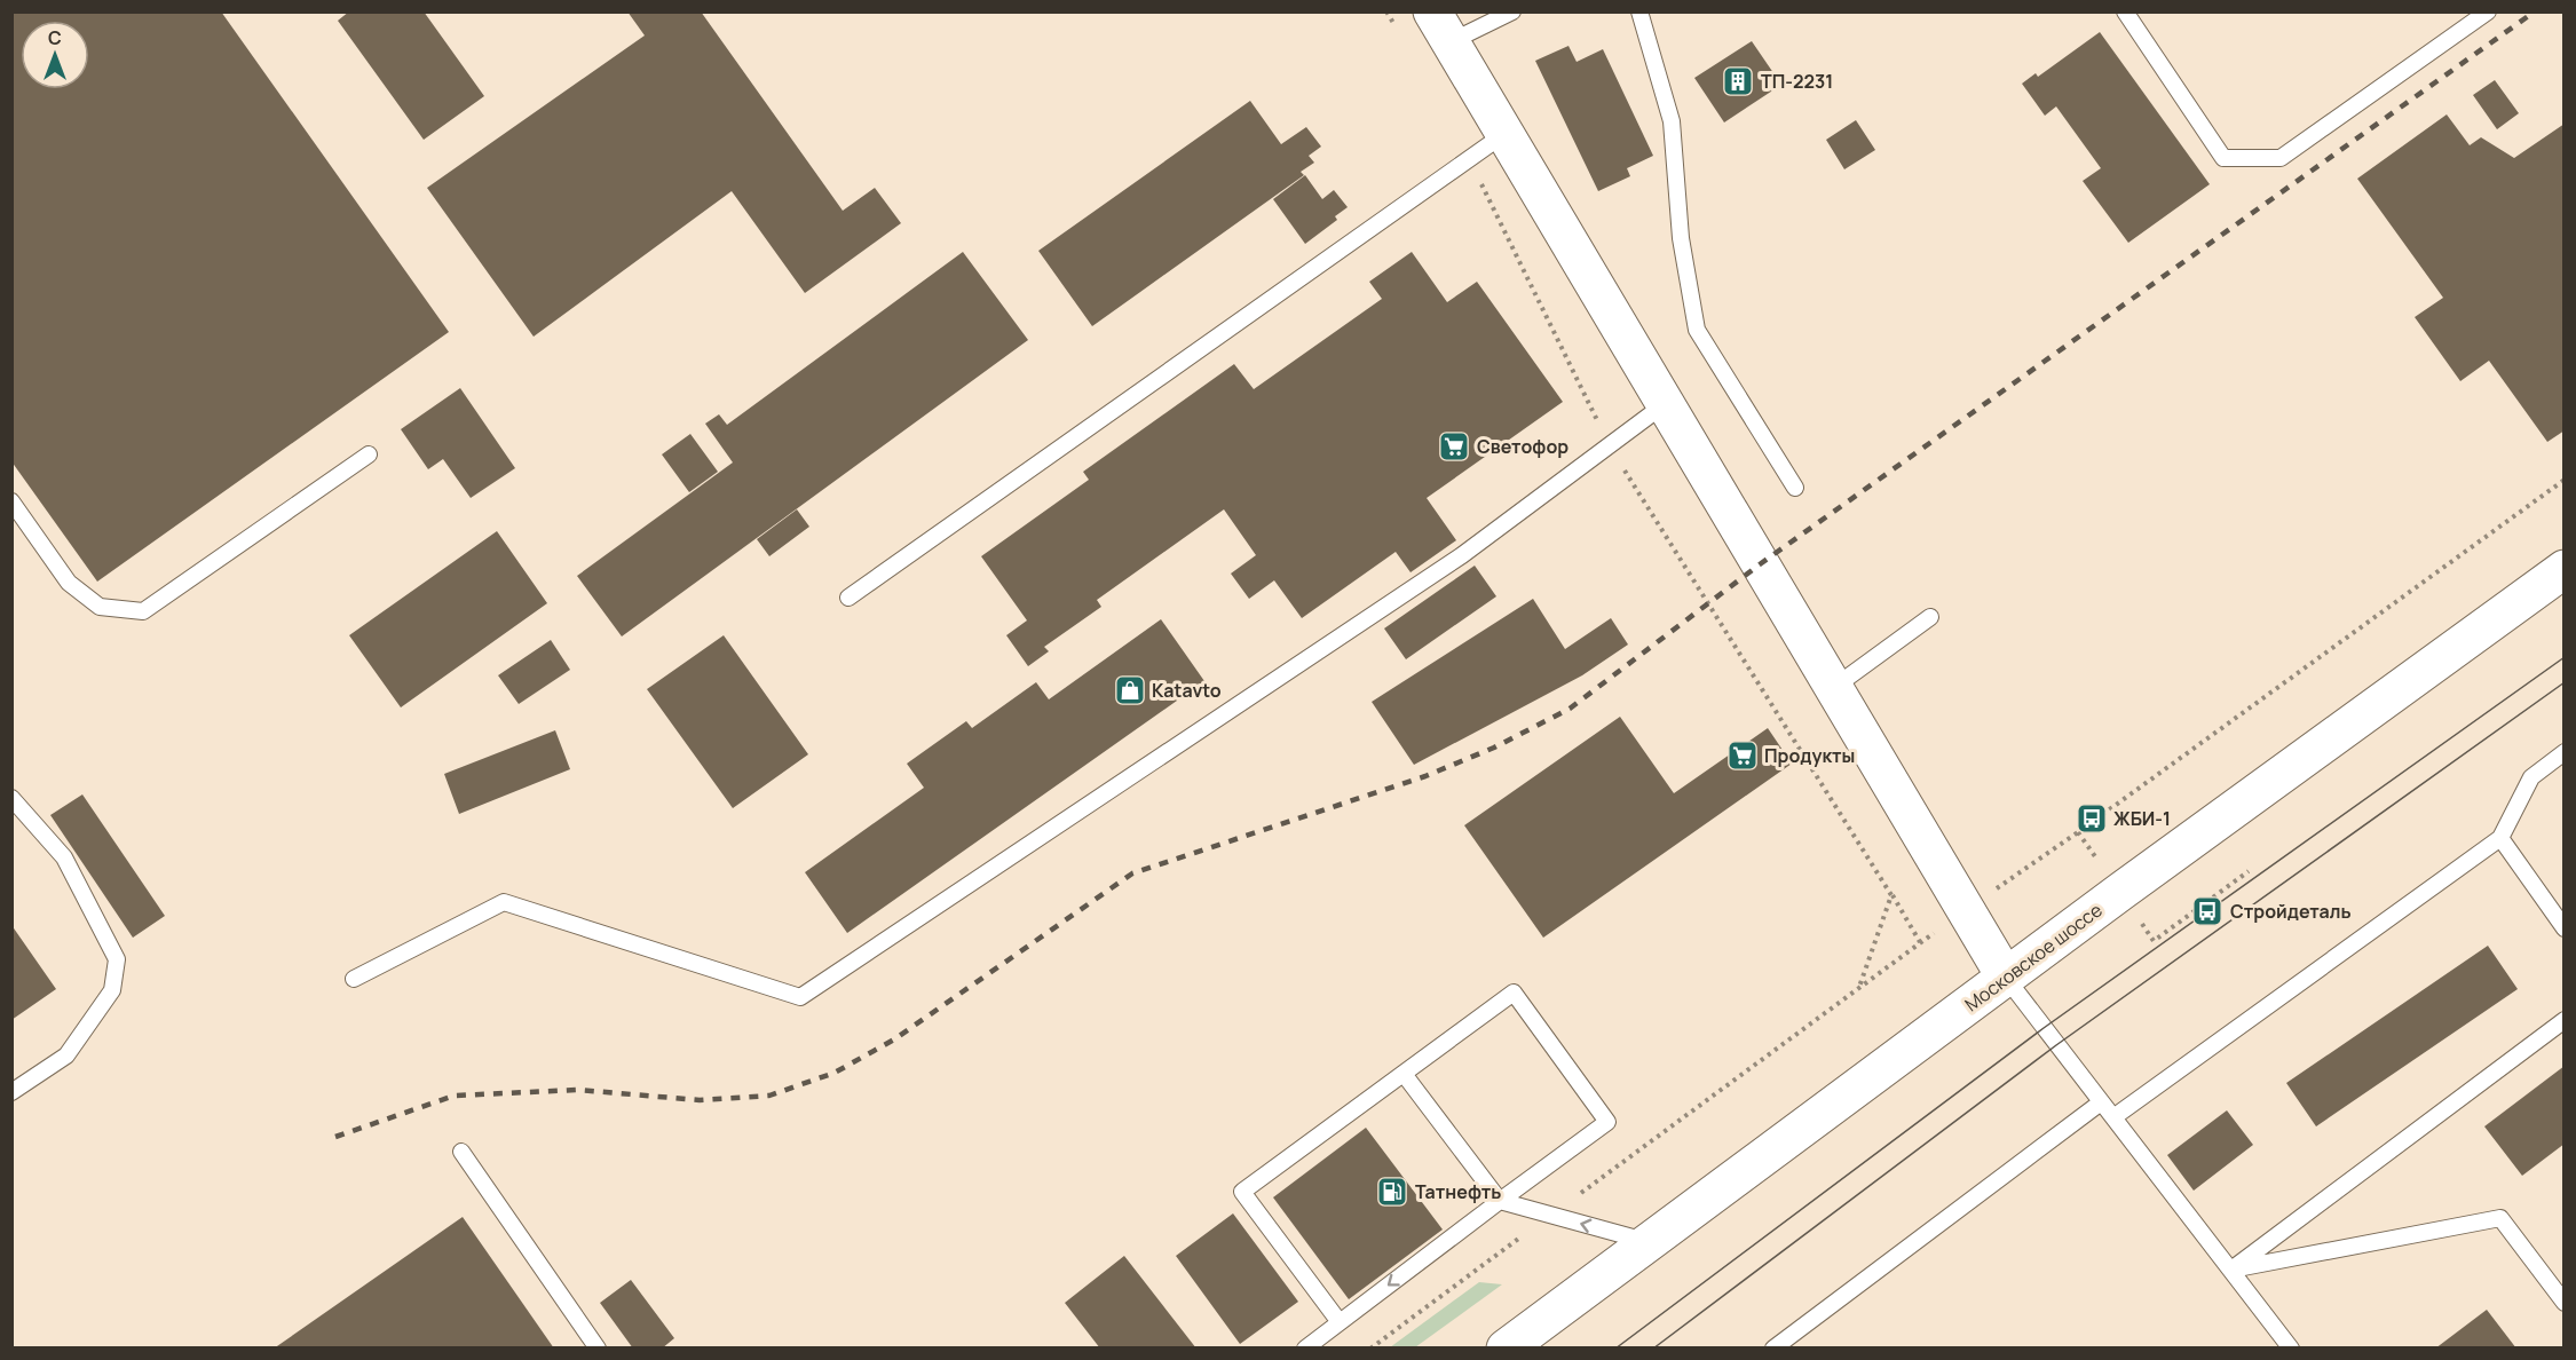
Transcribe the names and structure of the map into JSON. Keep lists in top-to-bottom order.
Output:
{
  "streets": {
    "main road": ["Московское шоссе"]
  },
  "places": {
    "building": ["ТП-2231"],
    "supermarket": ["Светофор", "Продукты"],
    "shop": ["Katavto"],
    "bus stop": ["ЖБИ-1", "Стройдеталь"],
    "fuel station": ["Татнефть"]
  },
  "north": "top"
}
